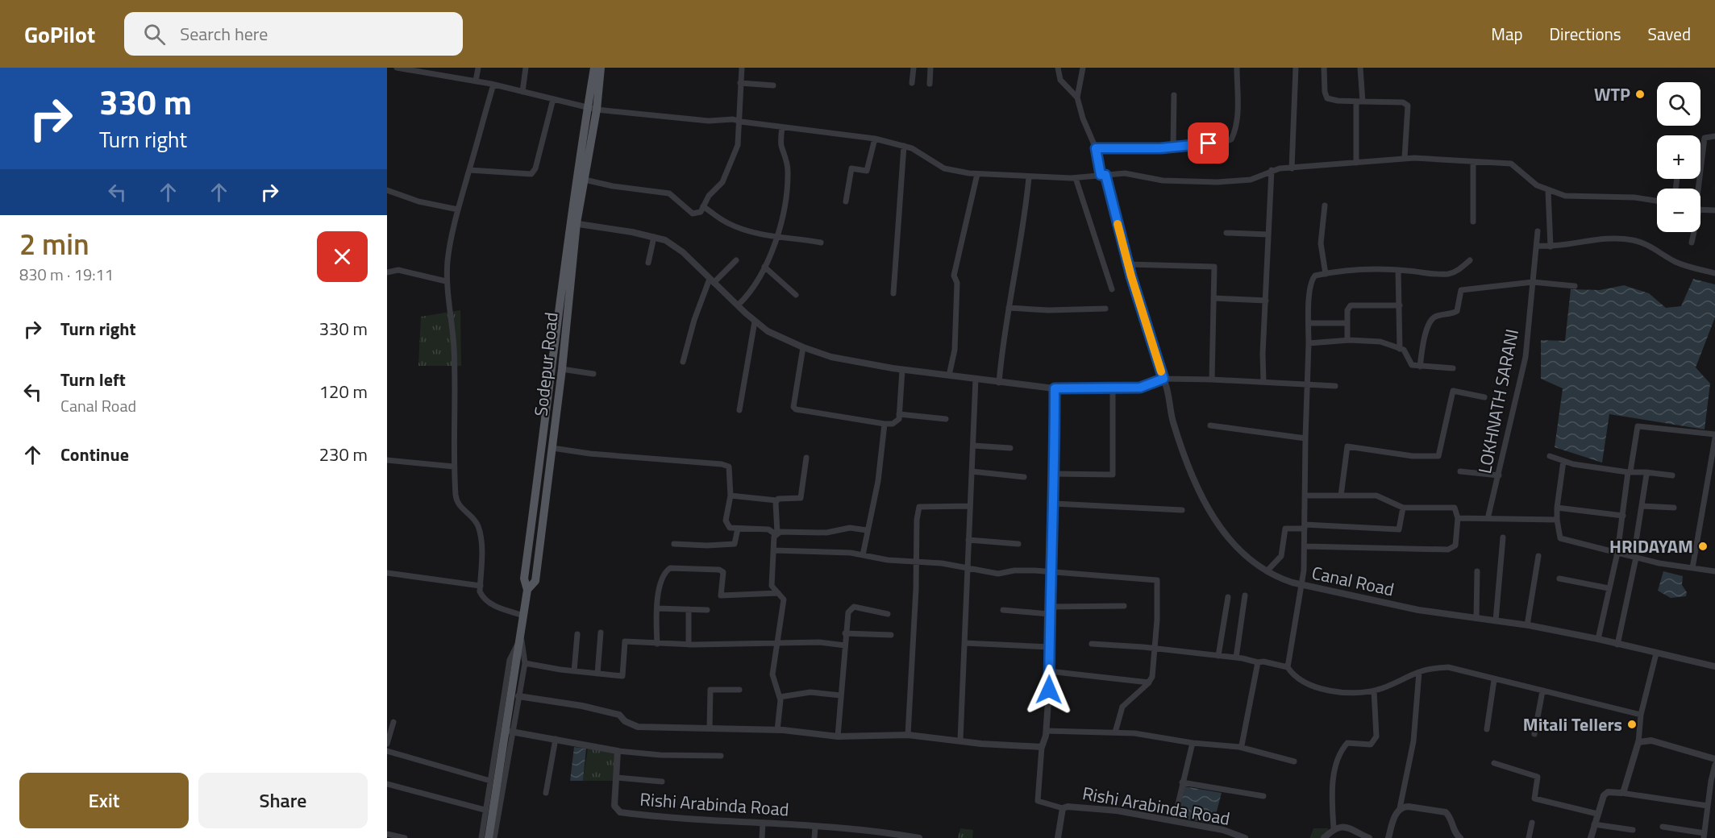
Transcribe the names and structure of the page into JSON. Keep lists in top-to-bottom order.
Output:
{
  "streets": {
    "main road": ["Sodepur Road"],
    "street": ["LOKHNATH SARANI", "Canal Road", "Rishi Arabinda Road"]
  },
  "places": ["WTP", "HRIDAYAM", "Mitali Tellers"],
  "page": {
    "header": "GoPilot",
    "search": "Search here",
    "nav": ["Map", "Directions", "Saved"],
    "turn": ["330 m", "Turn right"],
    "map_buttons": ["+", "−"],
    "heading": ["2 min", "830 m · 19:11"],
    "list": [
      {
        "name": "Turn right",
        "value": "330 m"
      },
      {
        "name": "Turn left",
        "note": "Canal Road",
        "value": "120 m"
      },
      {
        "name": "Continue",
        "value": "230 m"
      }
    ],
    "buttons": ["Exit", "Share"]
  }
}
